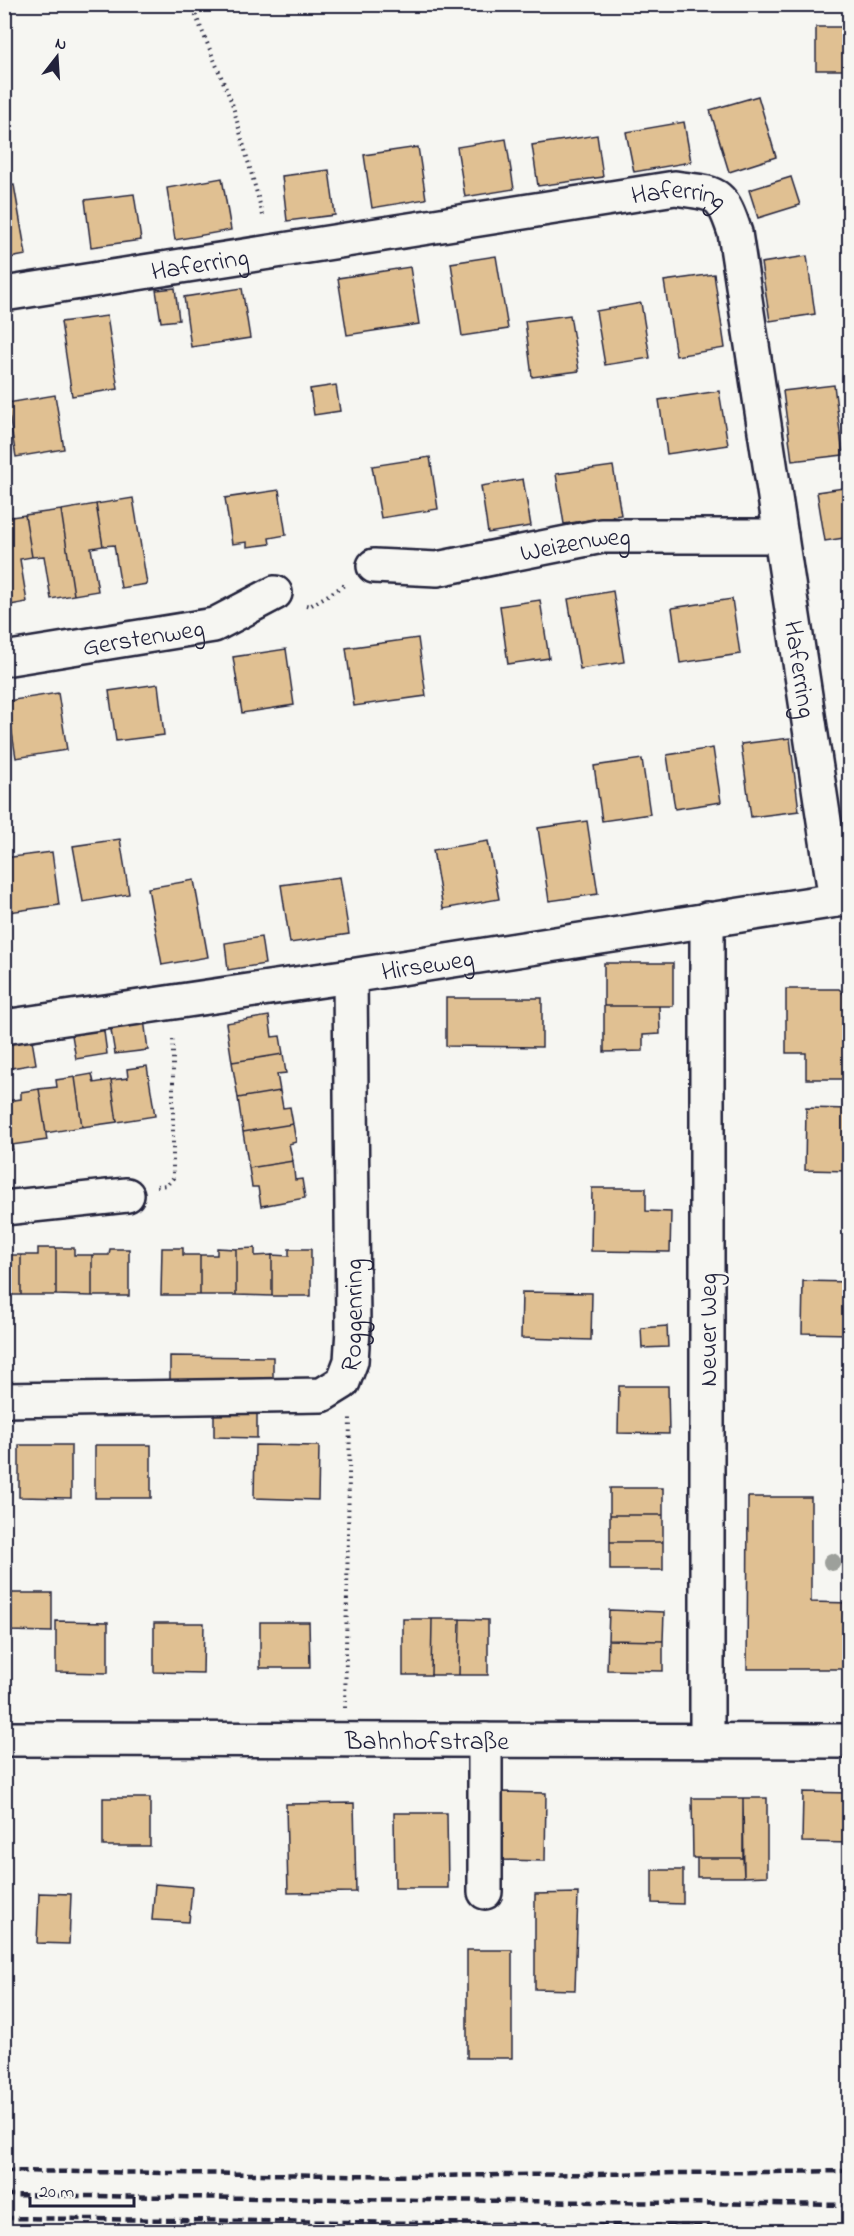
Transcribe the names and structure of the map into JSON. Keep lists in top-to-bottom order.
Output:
{
  "streets": {
    "street": [
      "Haferring",
      "Weizenweg",
      "Gerstenweg",
      "Hirseweg",
      "Roggenring",
      "Neuer Weg",
      "Bahnhofstraße"
    ]
  },
  "crossings": [
    ["Haferring", "Weizenweg"],
    ["Haferring", "Hirseweg"],
    ["Hirseweg", "Roggenring"],
    ["Hirseweg", "Neuer Weg"],
    ["Neuer Weg", "Bahnhofstraße"]
  ],
  "scale_bar": "20 m",
  "north": "top"
}
